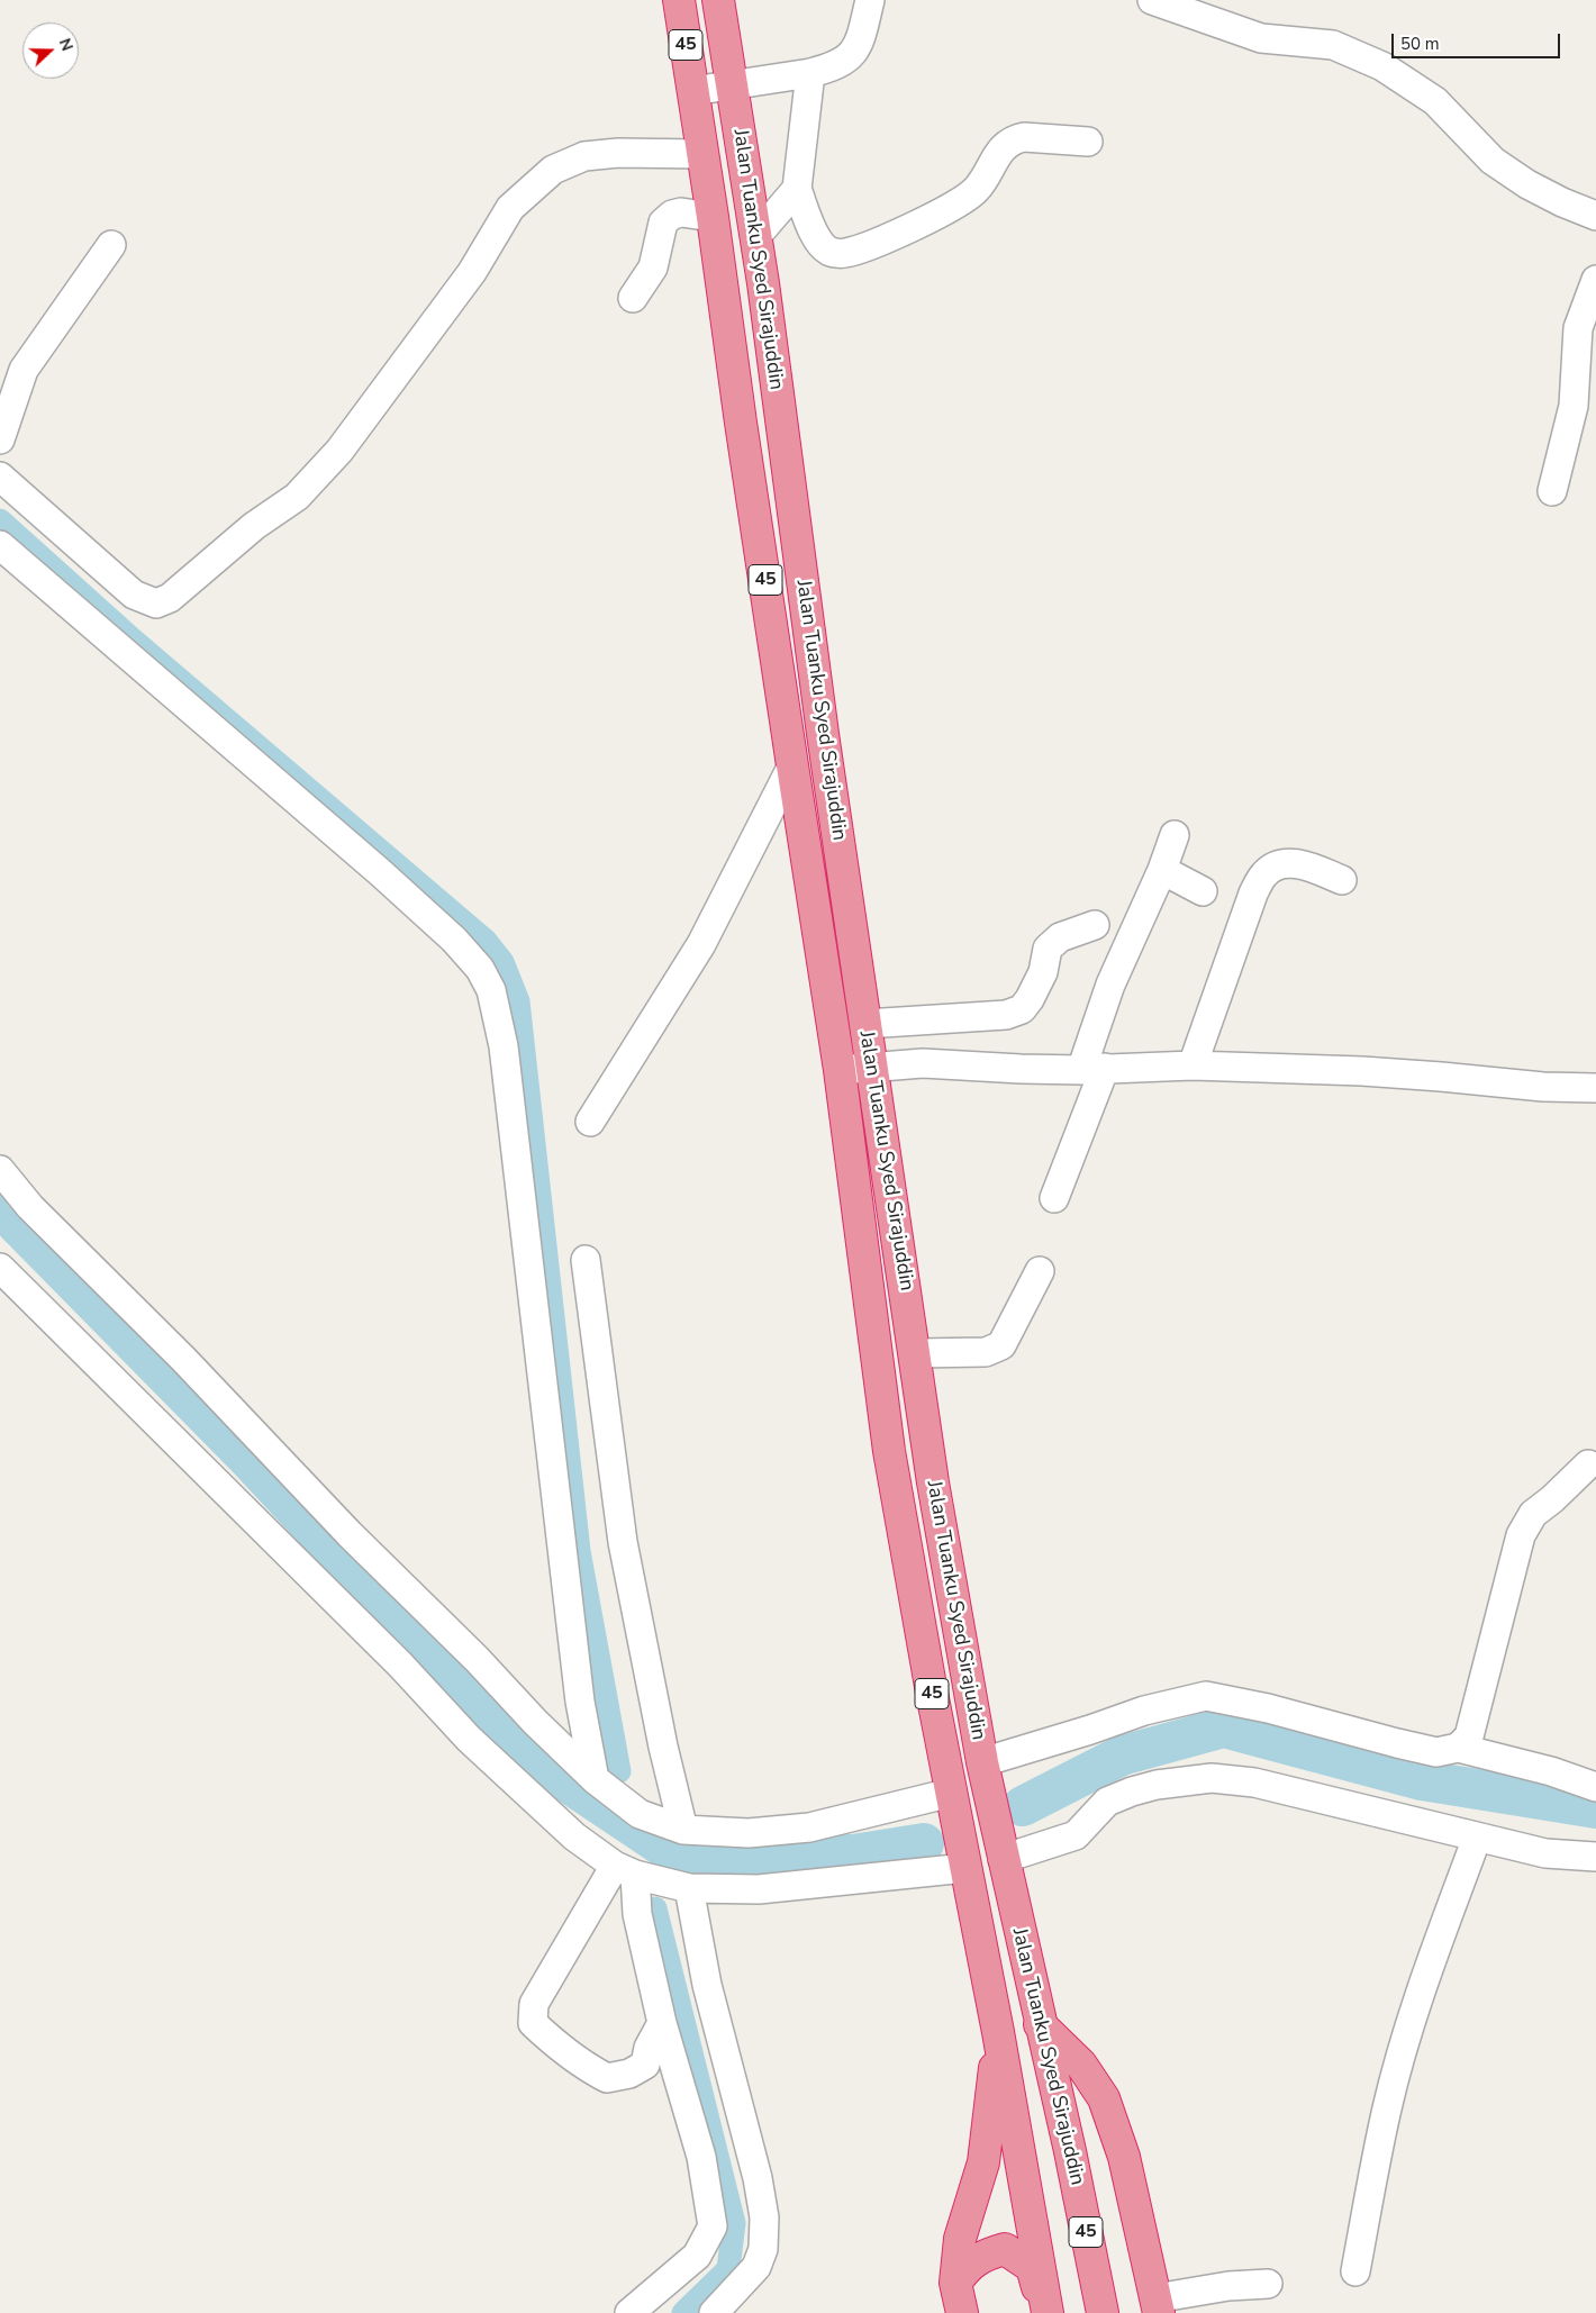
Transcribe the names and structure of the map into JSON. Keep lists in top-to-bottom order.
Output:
{
  "streets": {
    "highway": ["45", "Jalan Tuanku Syed Sirajuddin"]
  },
  "scale_bar": "50 m",
  "north": "right"
}
